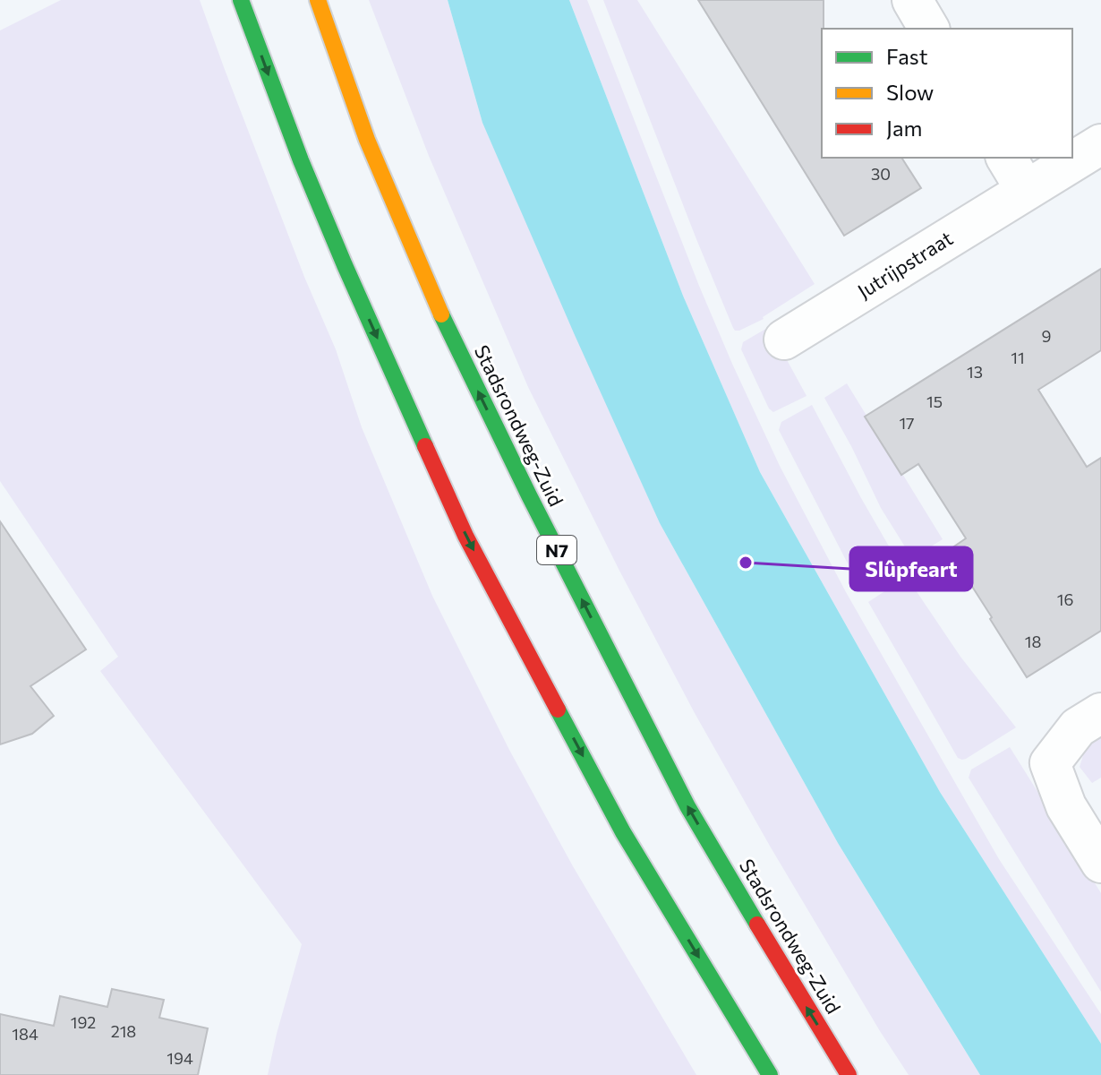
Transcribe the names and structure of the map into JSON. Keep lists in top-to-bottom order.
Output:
{
  "streets": {
    "highway": ["Stadsrondweg-Zuid", "N7"],
    "street": ["Jutrijpstraat"]
  },
  "places": ["Slûpfeart"],
  "house_numbers": [
    "30",
    "9",
    "11",
    "13",
    "15",
    "17",
    "16",
    "18",
    "192",
    "218",
    "184",
    "194"
  ],
  "legend": ["Fast", "Slow", "Jam"]
}
